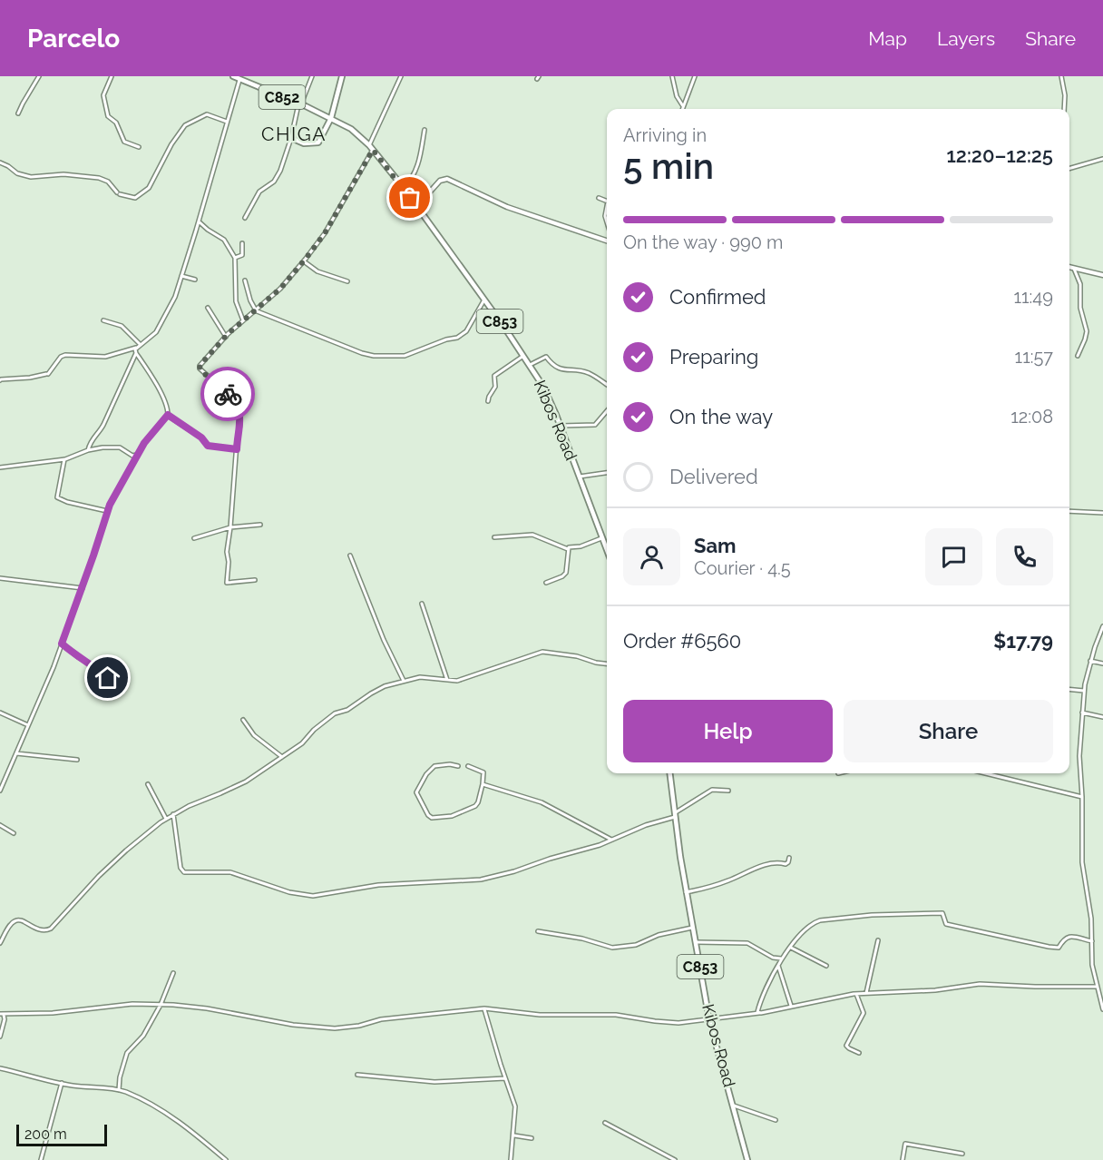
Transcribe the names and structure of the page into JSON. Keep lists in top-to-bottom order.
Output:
{
  "streets": {
    "main road": ["C852", "C853", "Kibos Road"]
  },
  "crossings": [
    ["C852", "Kibos Road"]
  ],
  "districts": ["CHIGA"],
  "scale_bar": "200 m",
  "page": {
    "header": "Parcelo",
    "nav": ["Map", "Layers", "Share"],
    "heading": ["5 min", "Arriving in", "12:20–12:25"],
    "panel": [
      "Sam",
      "Courier · 4.5",
      "Order #6560",
      "$17.79"
    ],
    "bar": "On the way · 990 m",
    "list": [
      ["Confirmed", "11:49"],
      ["Preparing", "11:57"],
      ["On the way", "12:08"],
      "Delivered"
    ],
    "buttons": ["Help", "Share"],
    "scale": "200 m"
  }
}
